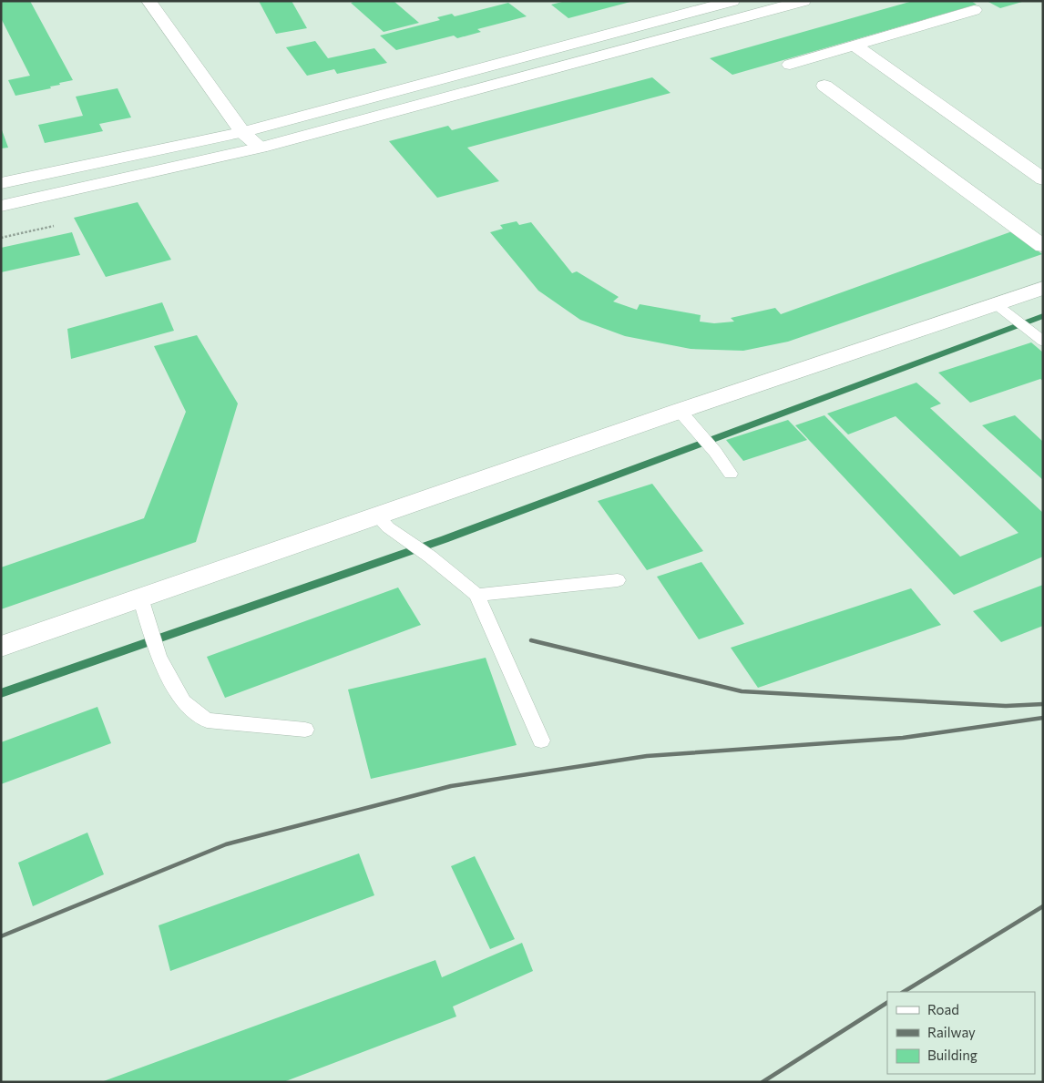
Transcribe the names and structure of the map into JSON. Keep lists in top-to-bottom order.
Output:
{
  "legend": ["Road", "Railway", "Building"]
}
